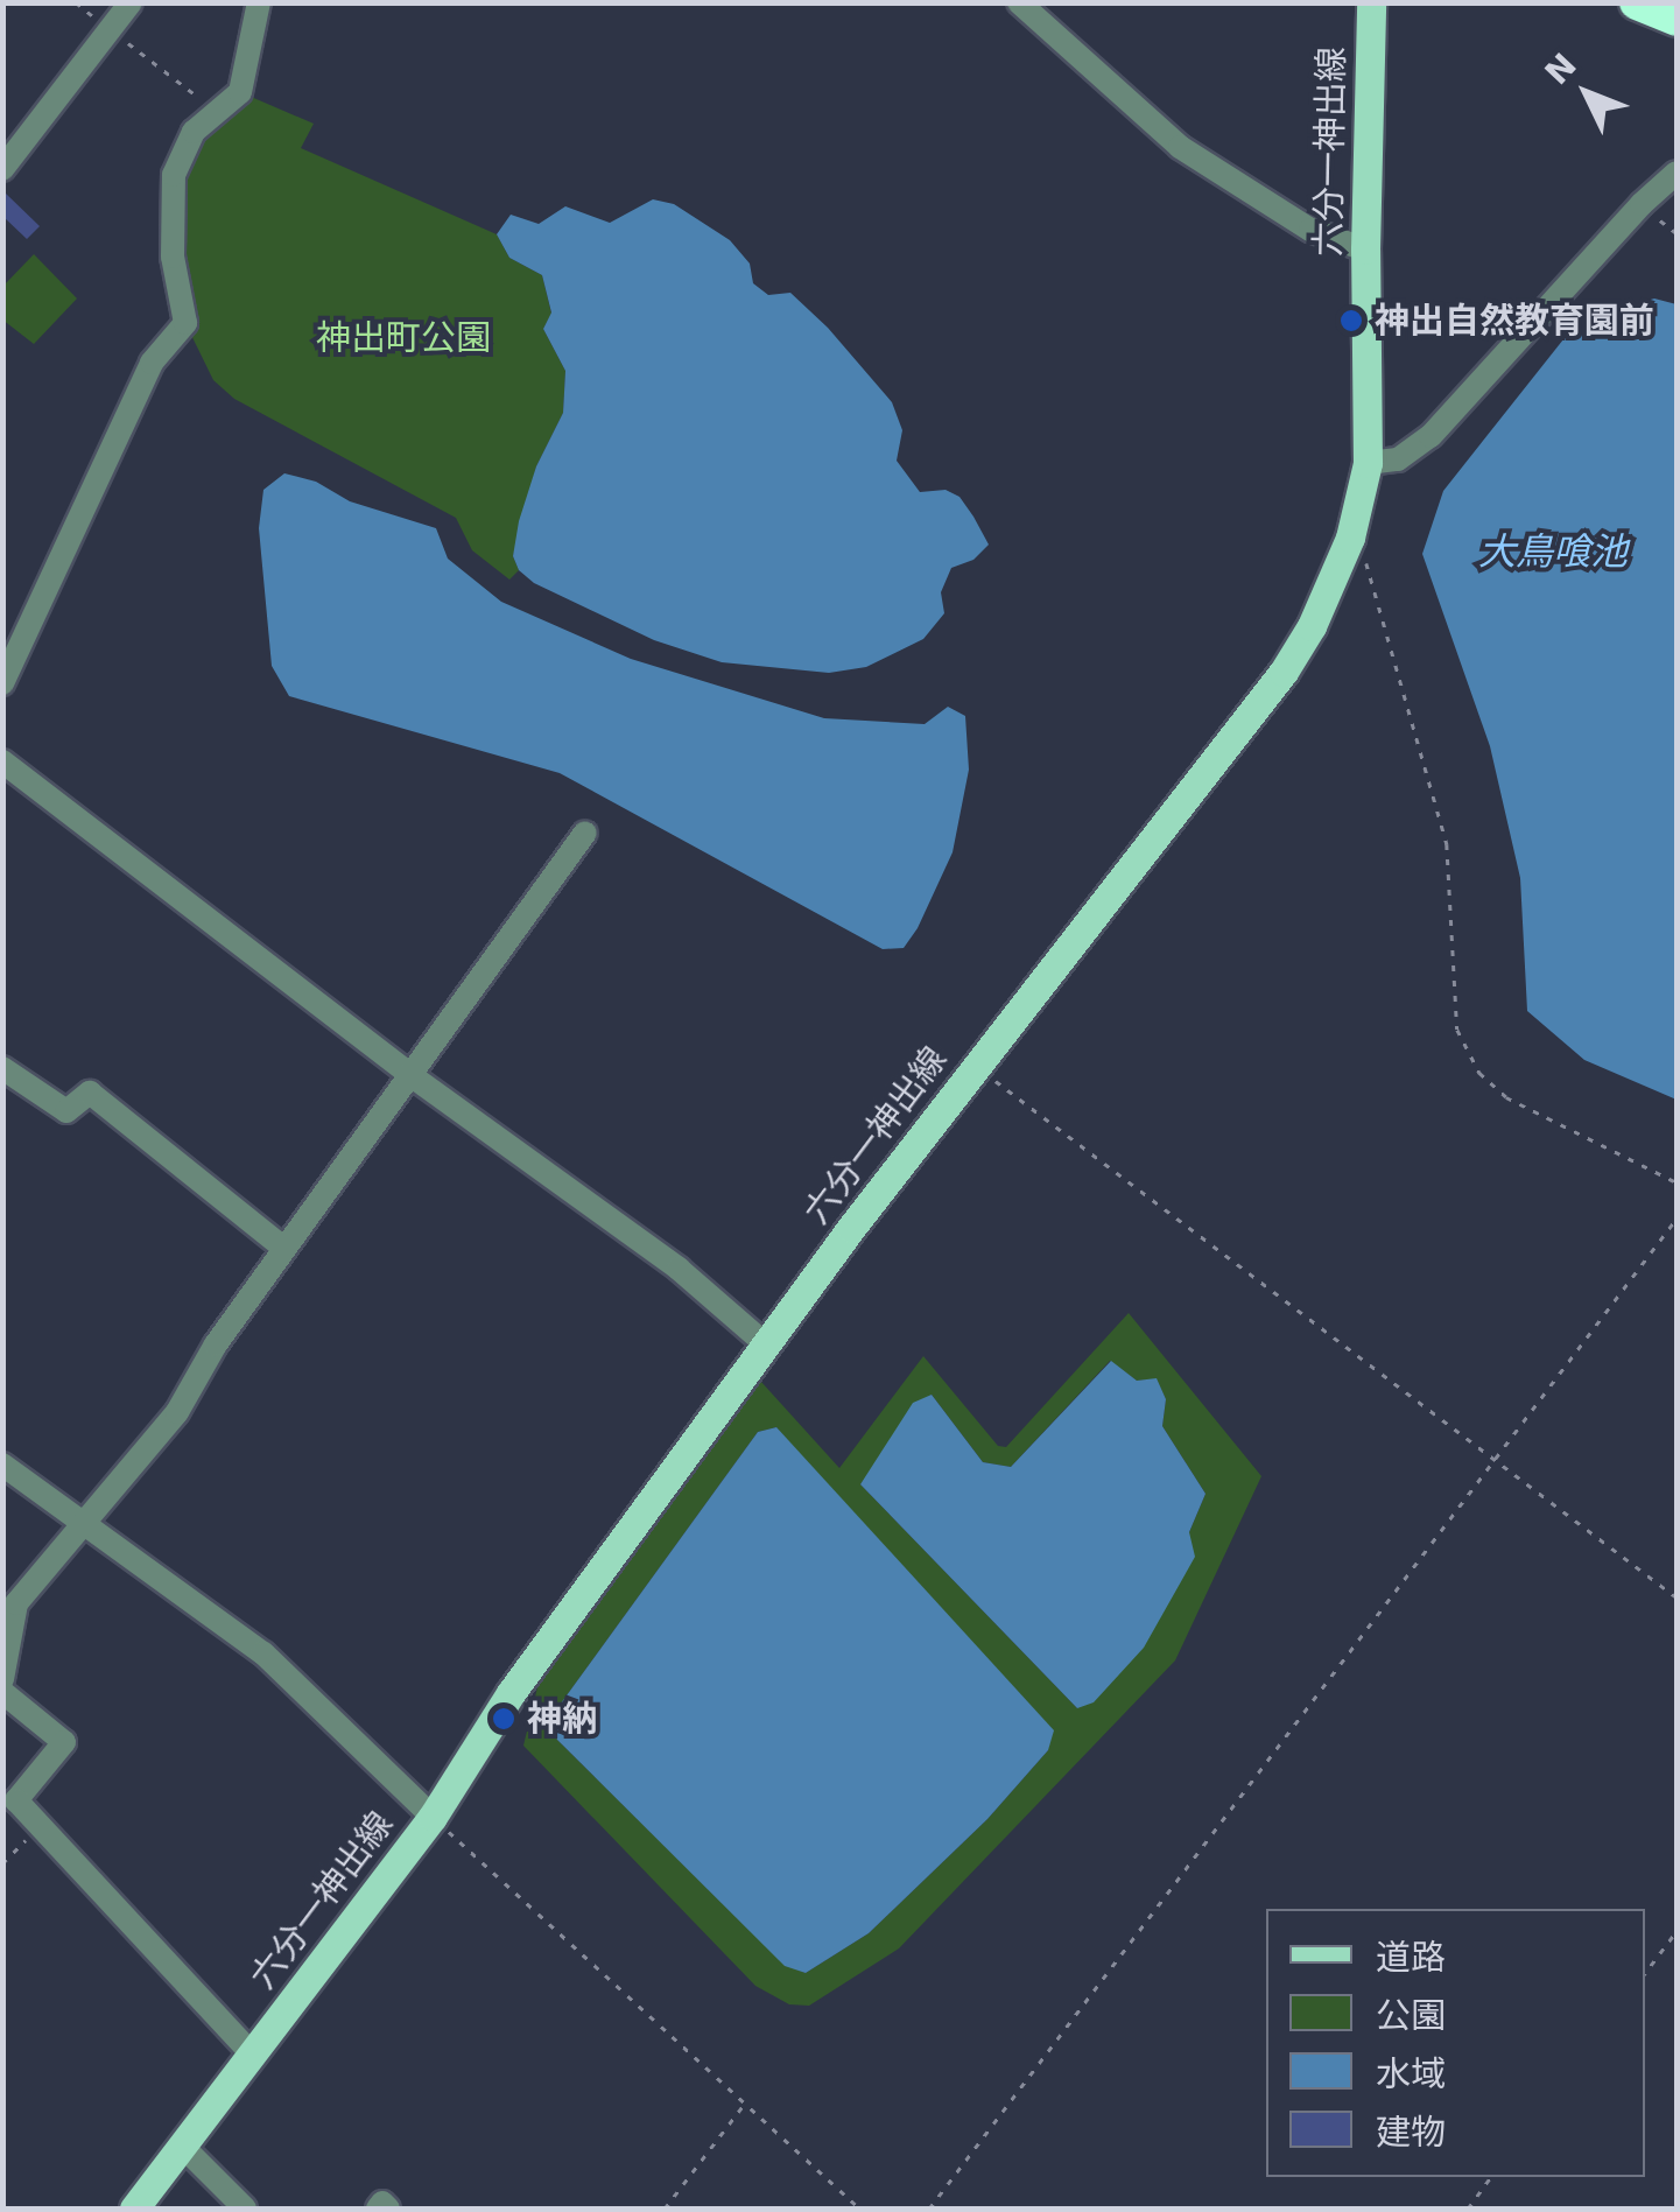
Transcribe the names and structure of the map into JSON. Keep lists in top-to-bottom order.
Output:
{
  "streets": {
    "main road": ["六分一神出線"]
  },
  "water": ["大鳥喰池"],
  "parks": ["神出町公園"],
  "places": ["神出自然教育園前", "神納"],
  "legend": [
    "道路",
    "公園",
    "水域",
    "建物"
  ],
  "north": "top left"
}
